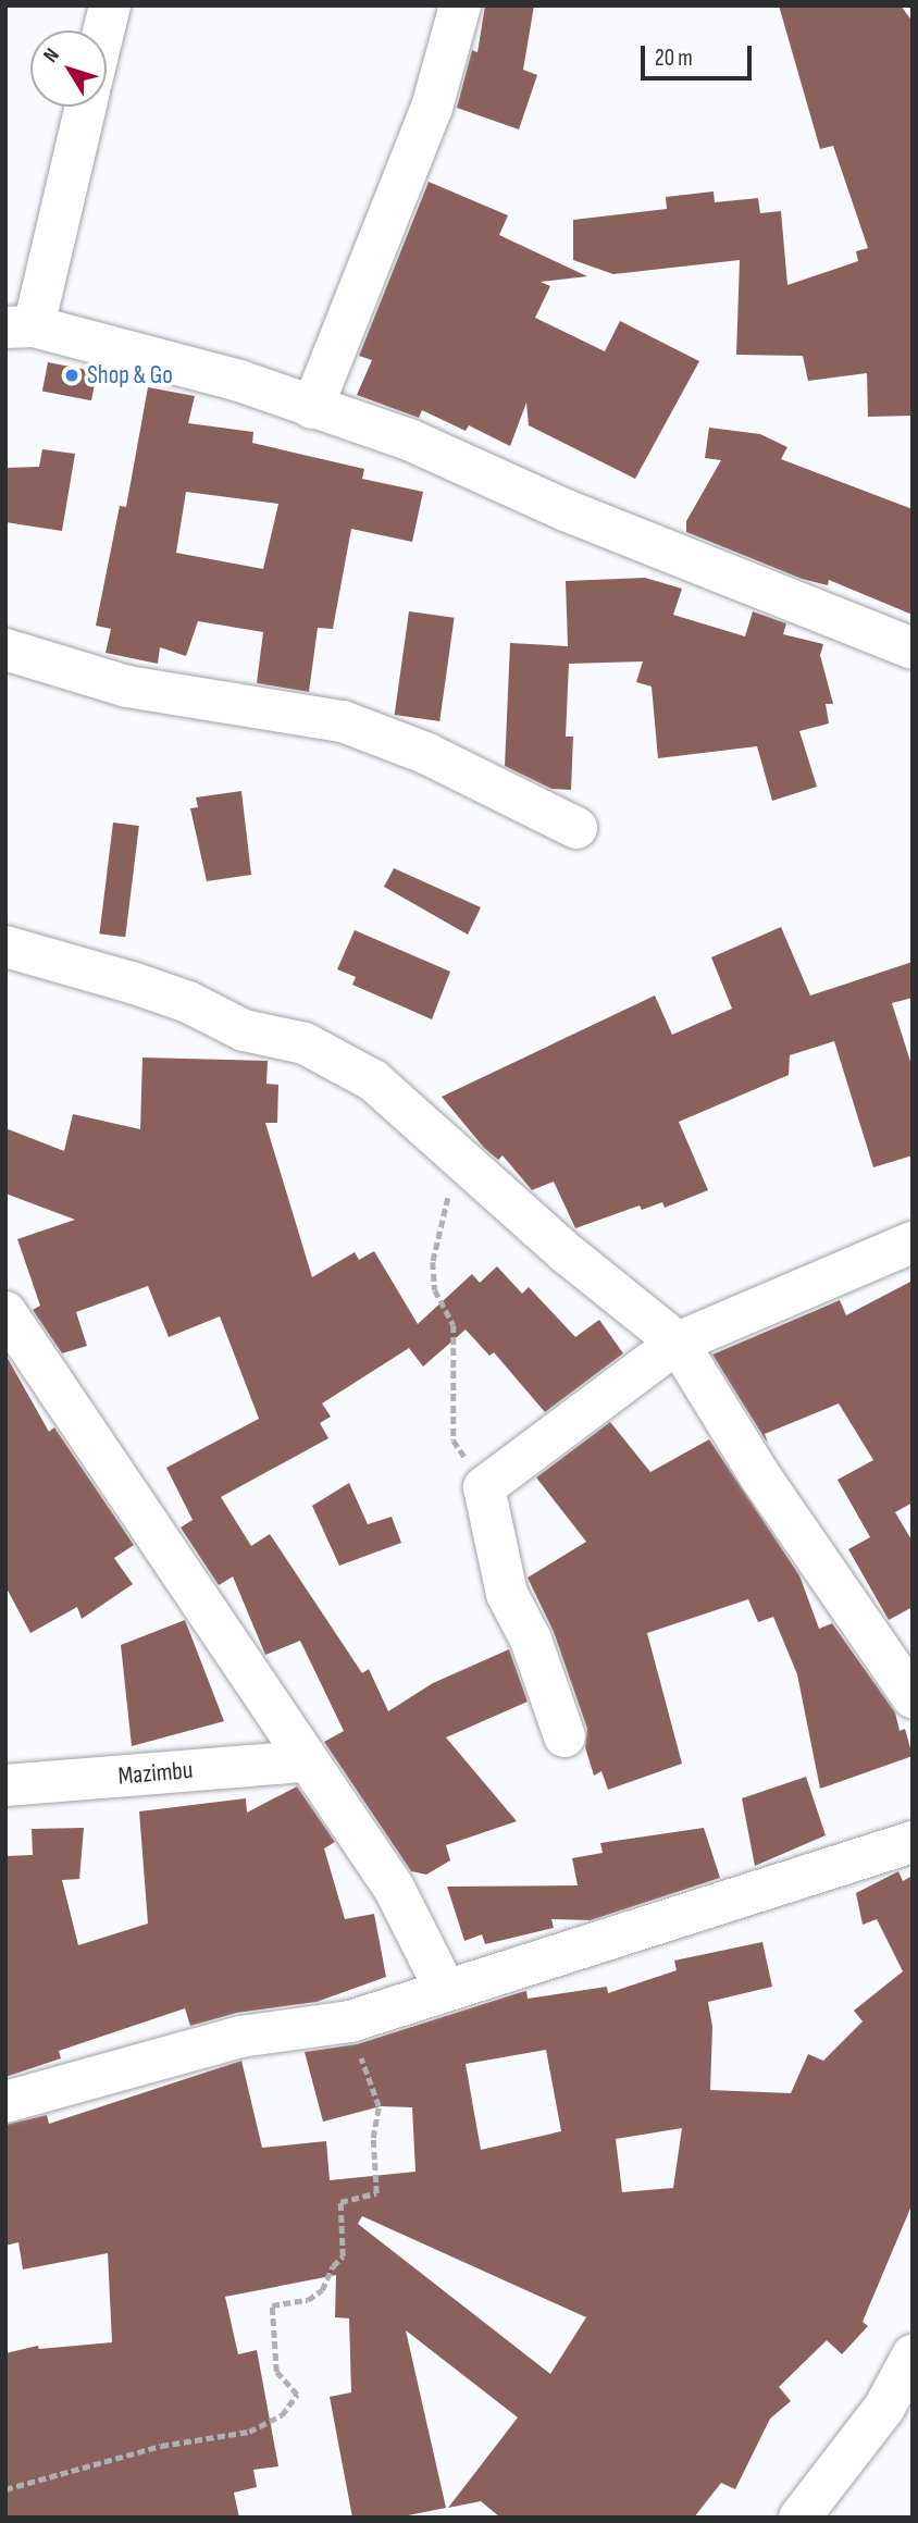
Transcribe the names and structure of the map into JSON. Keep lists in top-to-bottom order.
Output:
{
  "streets": {
    "street": ["Mazimbu"]
  },
  "places": ["Shop & Go"],
  "scale_bar": "20 m",
  "north": "top left"
}
